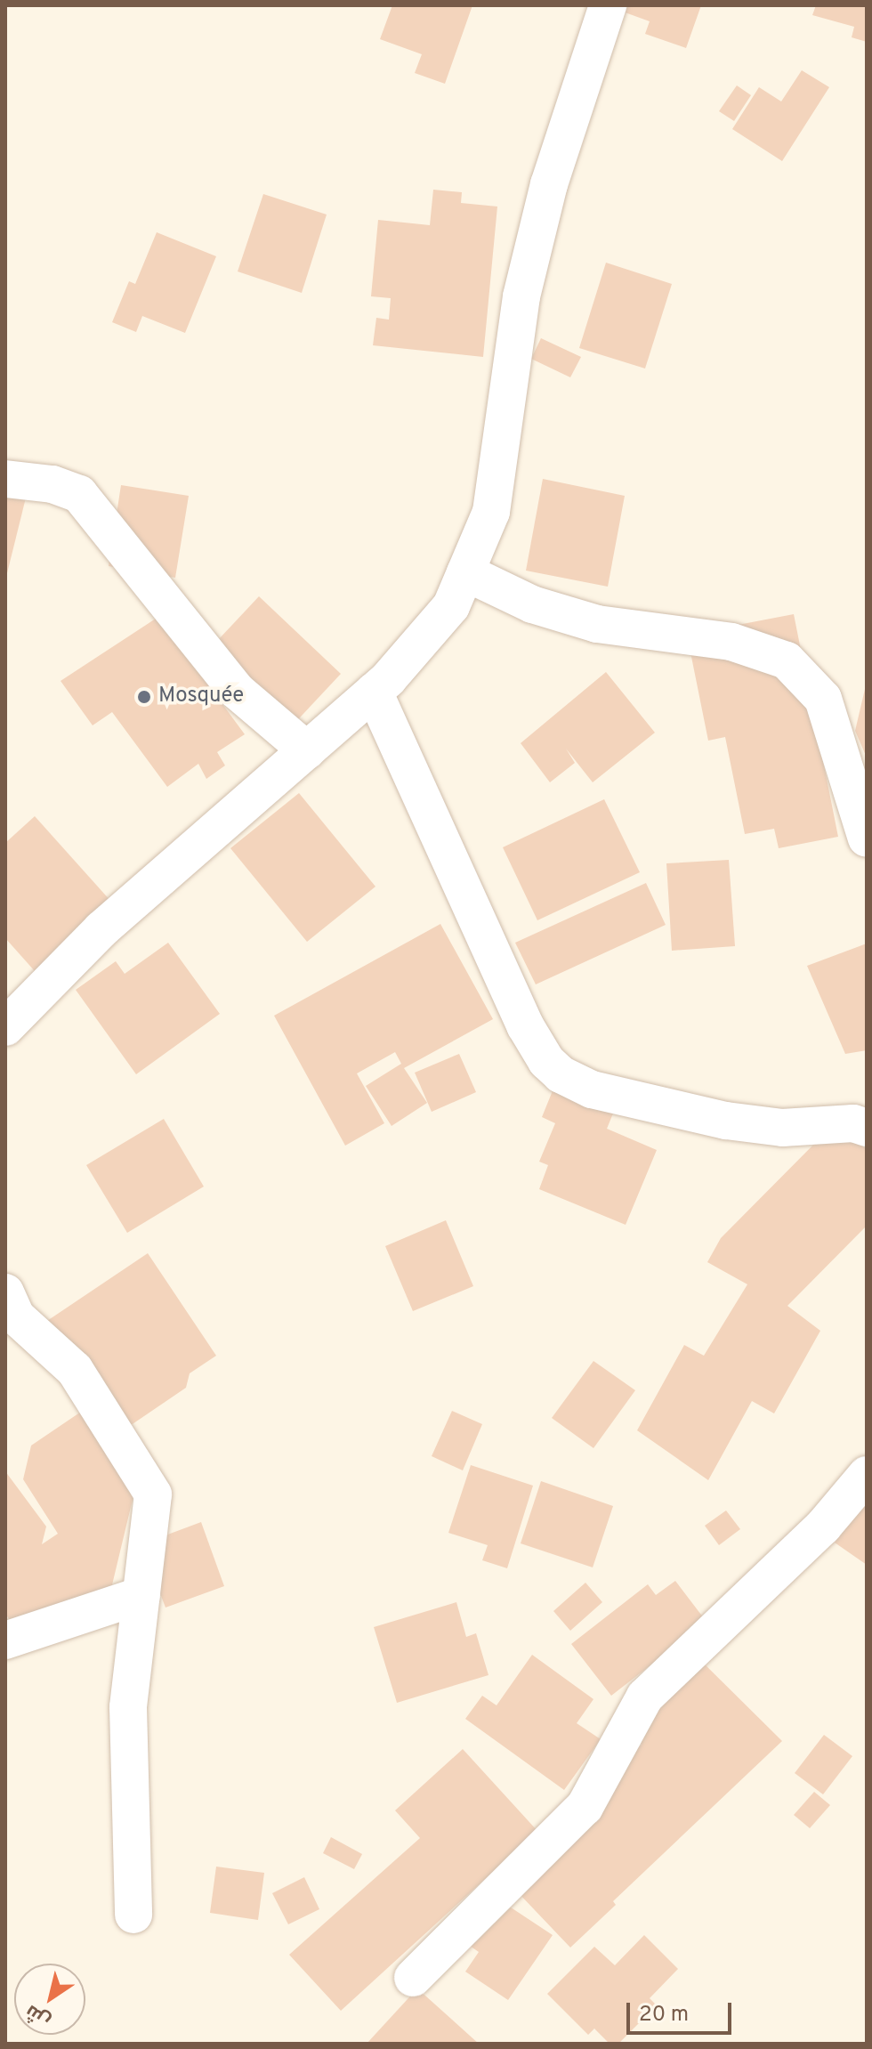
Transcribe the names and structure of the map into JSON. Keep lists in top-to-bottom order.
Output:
{
  "places": ["Mosquée"],
  "scale_bar": "20 m",
  "north": "bottom left"
}
